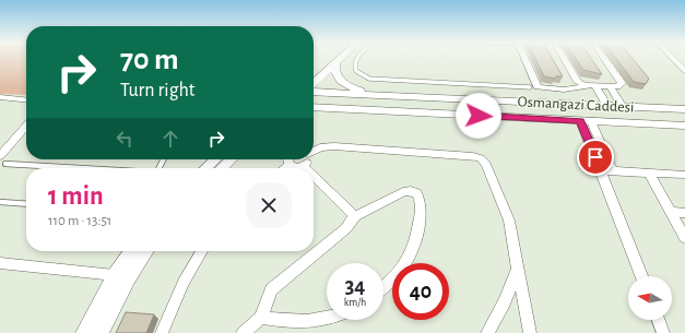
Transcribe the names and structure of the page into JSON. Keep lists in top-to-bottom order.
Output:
{
  "streets": {
    "street": ["Osmangazi Caddesi"]
  },
  "north": "left",
  "page": {
    "turn": ["70 m", "Turn right"],
    "heading": ["1 min", "110 m · 13:51"],
    "speed": "34 km/h",
    "limit": "40"
  }
}
